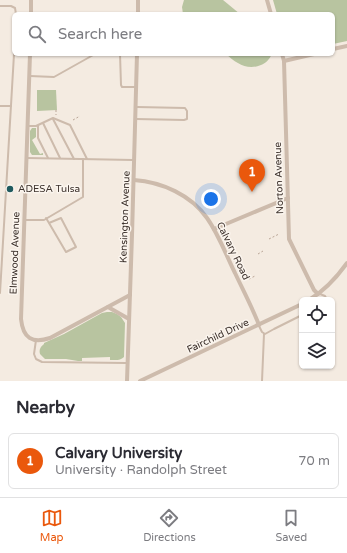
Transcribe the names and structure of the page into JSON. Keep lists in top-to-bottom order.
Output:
{
  "streets": {
    "street": [
      "Norton Avenue",
      "Kensington Avenue",
      "Calvary Road",
      "Elmwood Avenue",
      "Fairchild Drive"
    ]
  },
  "crossings": [
    ["Kensington Avenue", "Calvary Road"],
    ["Calvary Road", "Fairchild Drive"]
  ],
  "places": ["ADESA Tulsa"],
  "page": {
    "search": "Search here",
    "pins": "1",
    "heading": "Nearby",
    "list": [
      {
        "mark": "1",
        "name": "Calvary University",
        "note": "University · Randolph Street",
        "value": "70 m"
      }
    ],
    "nav": ["Map", "Directions", "Saved"]
  }
}
